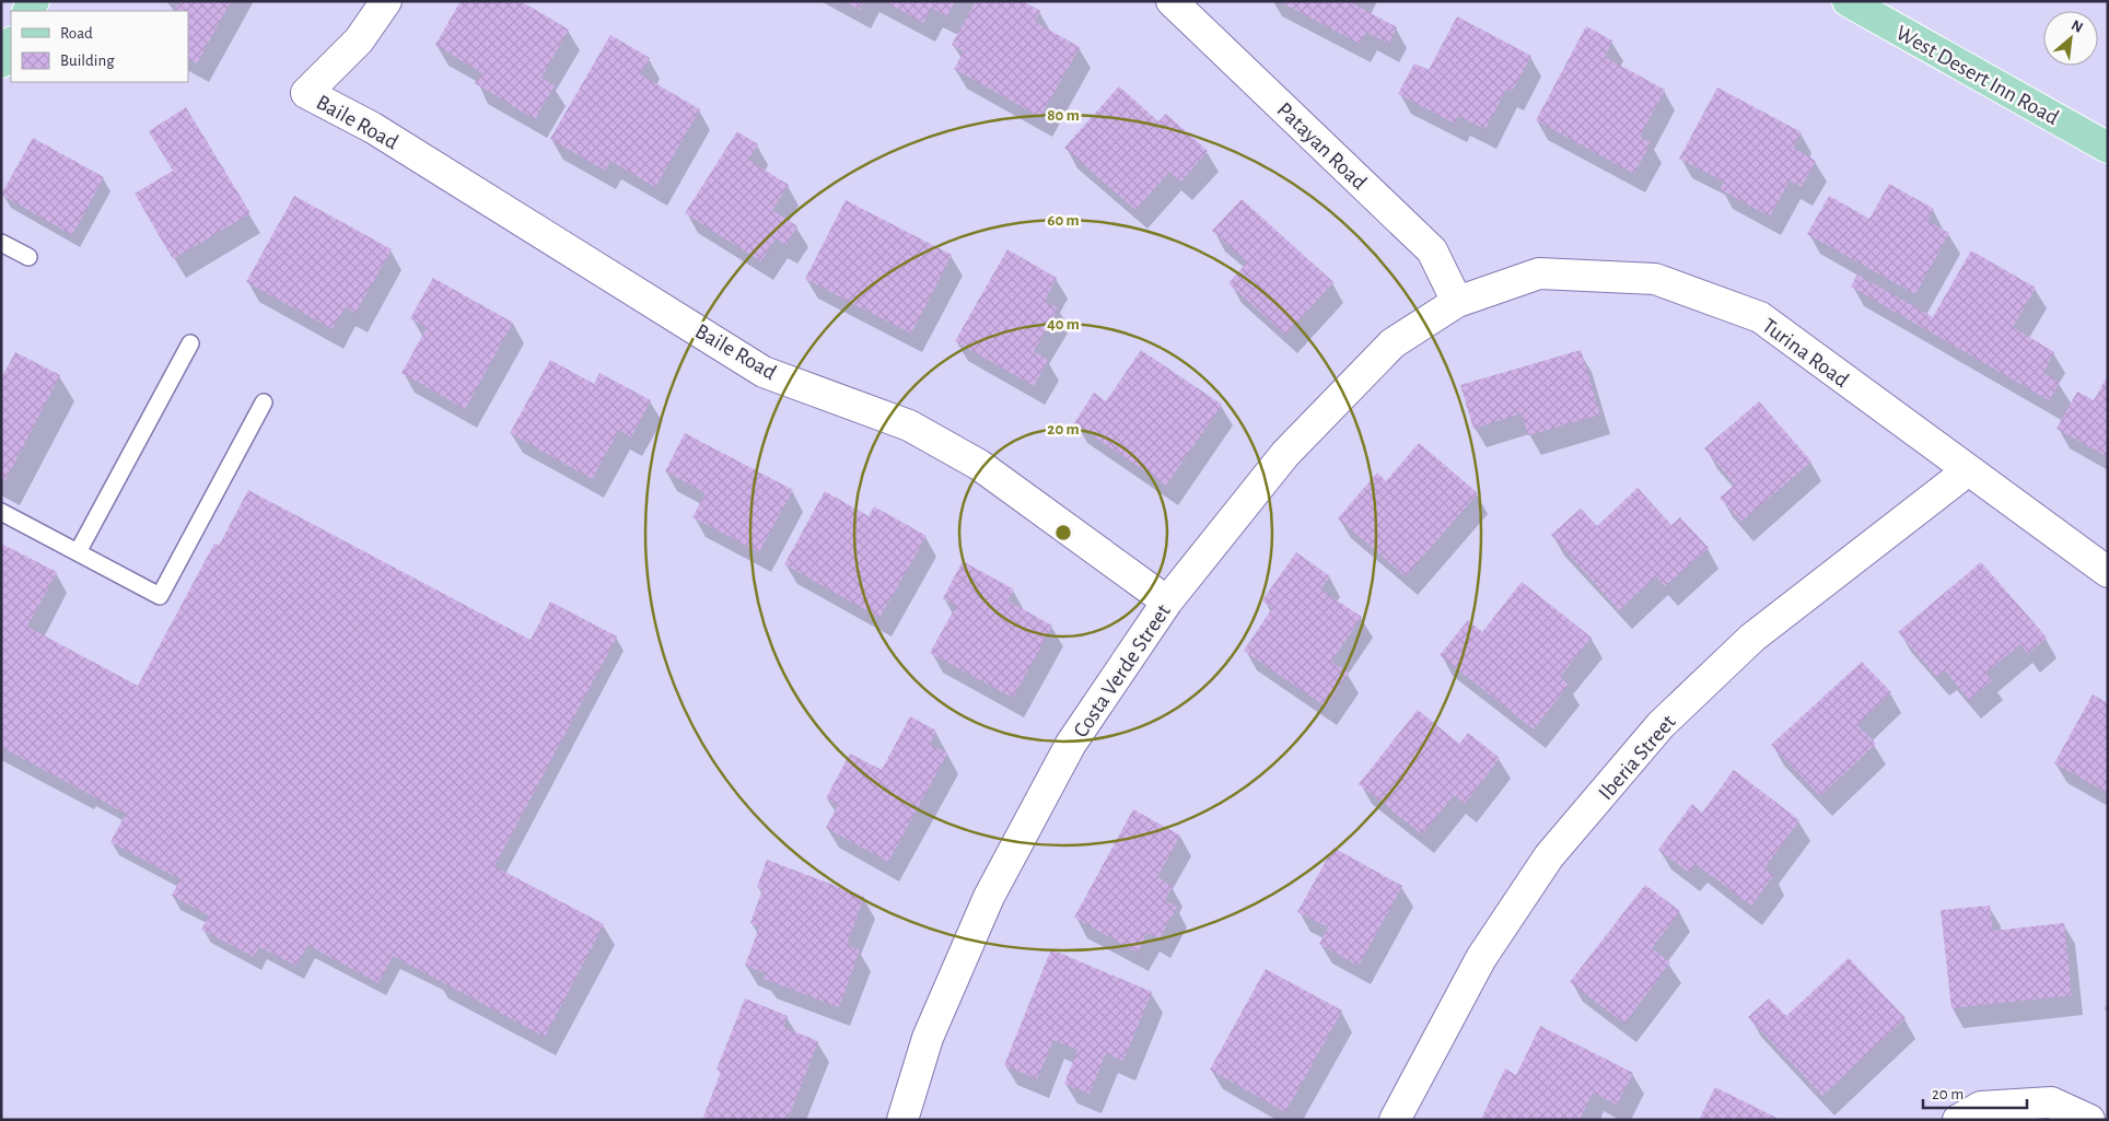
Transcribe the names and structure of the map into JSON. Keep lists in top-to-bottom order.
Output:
{
  "streets": {
    "main road": ["West Desert Inn Road"],
    "street": [
      "Baile Road",
      "Patayan Road",
      "Turina Road",
      "Costa Verde Street",
      "Iberia Street"
    ]
  },
  "crossings": [
    ["Baile Road", "Costa Verde Street"],
    ["Patayan Road", "Turina Road"],
    ["Patayan Road", "Costa Verde Street"],
    ["Turina Road", "Costa Verde Street"],
    ["Turina Road", "Iberia Street"]
  ],
  "legend": ["Road", "Building"],
  "scale_bar": "20 m",
  "north": "top right",
  "rings": [
    "80 m",
    "60 m",
    "40 m",
    "20 m"
  ]
}
